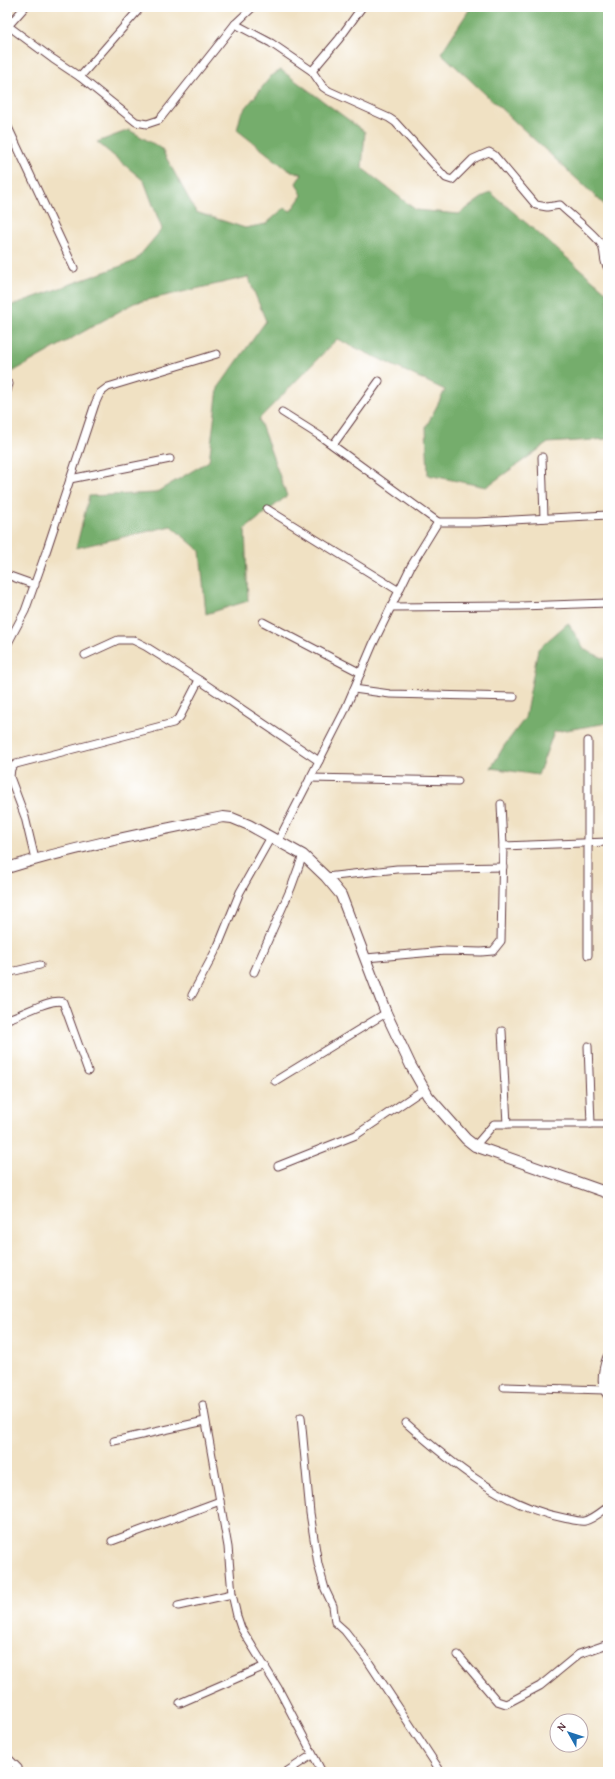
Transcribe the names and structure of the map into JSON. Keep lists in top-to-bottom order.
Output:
{
  "north": "top left"
}
